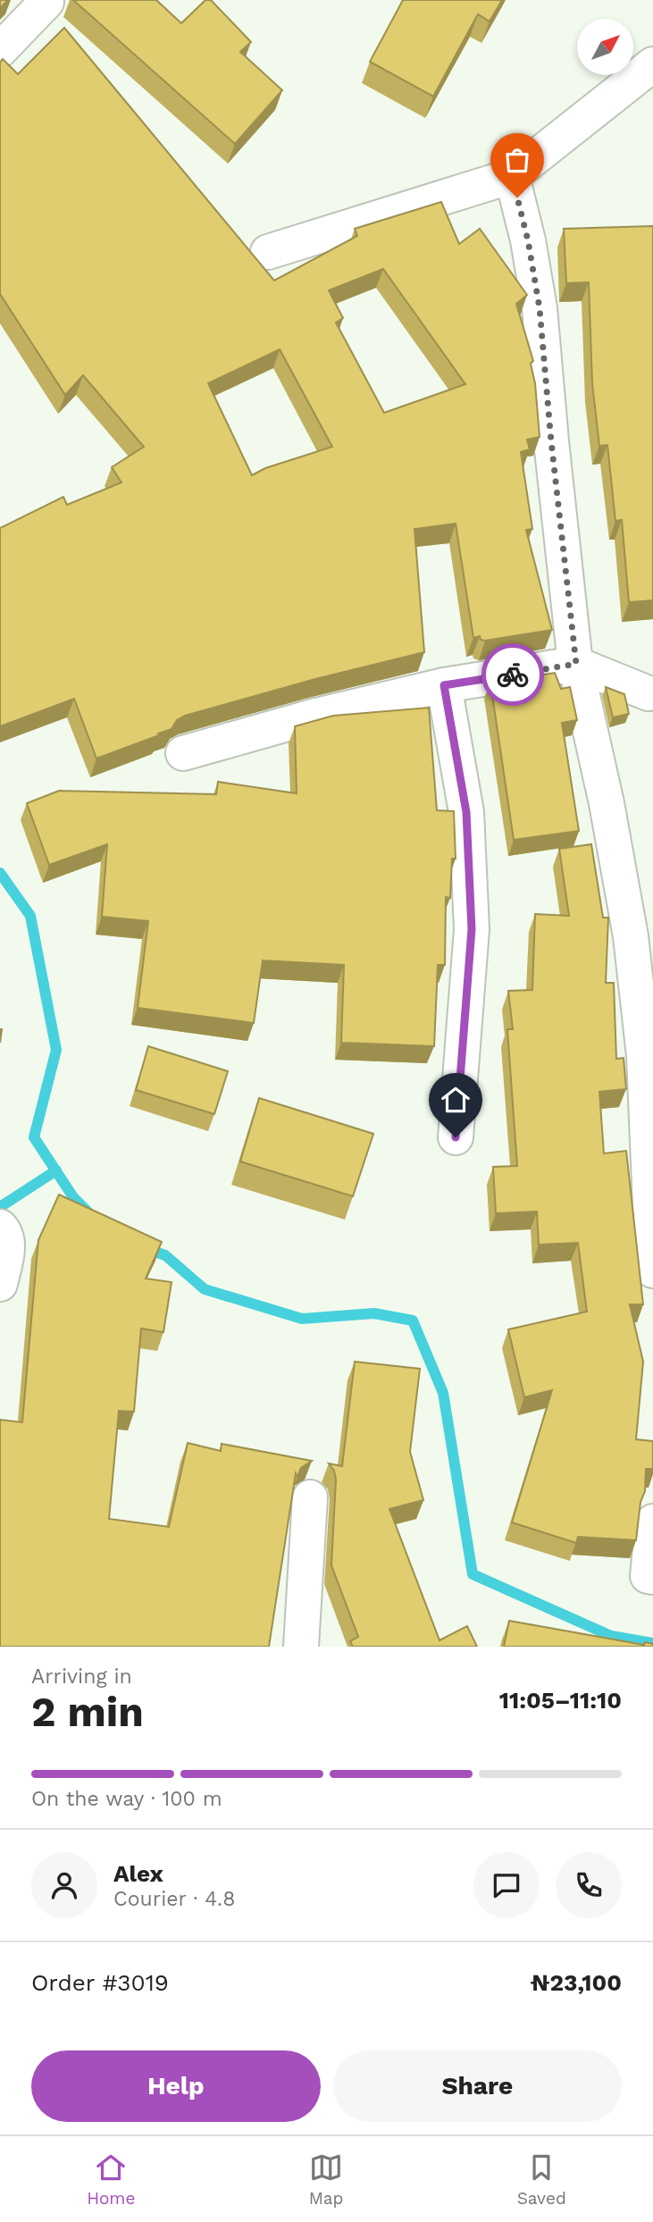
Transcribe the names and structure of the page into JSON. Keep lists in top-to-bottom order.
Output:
{
  "north": "top right",
  "page": {
    "heading": ["2 min", "Arriving in", "11:05–11:10"],
    "panel": [
      "Alex",
      "Courier · 4.8",
      "Order #3019",
      "₦23,100"
    ],
    "bar": "On the way · 100 m",
    "buttons": ["Help", "Share"],
    "tabs": ["Home", "Map", "Saved"]
  }
}
